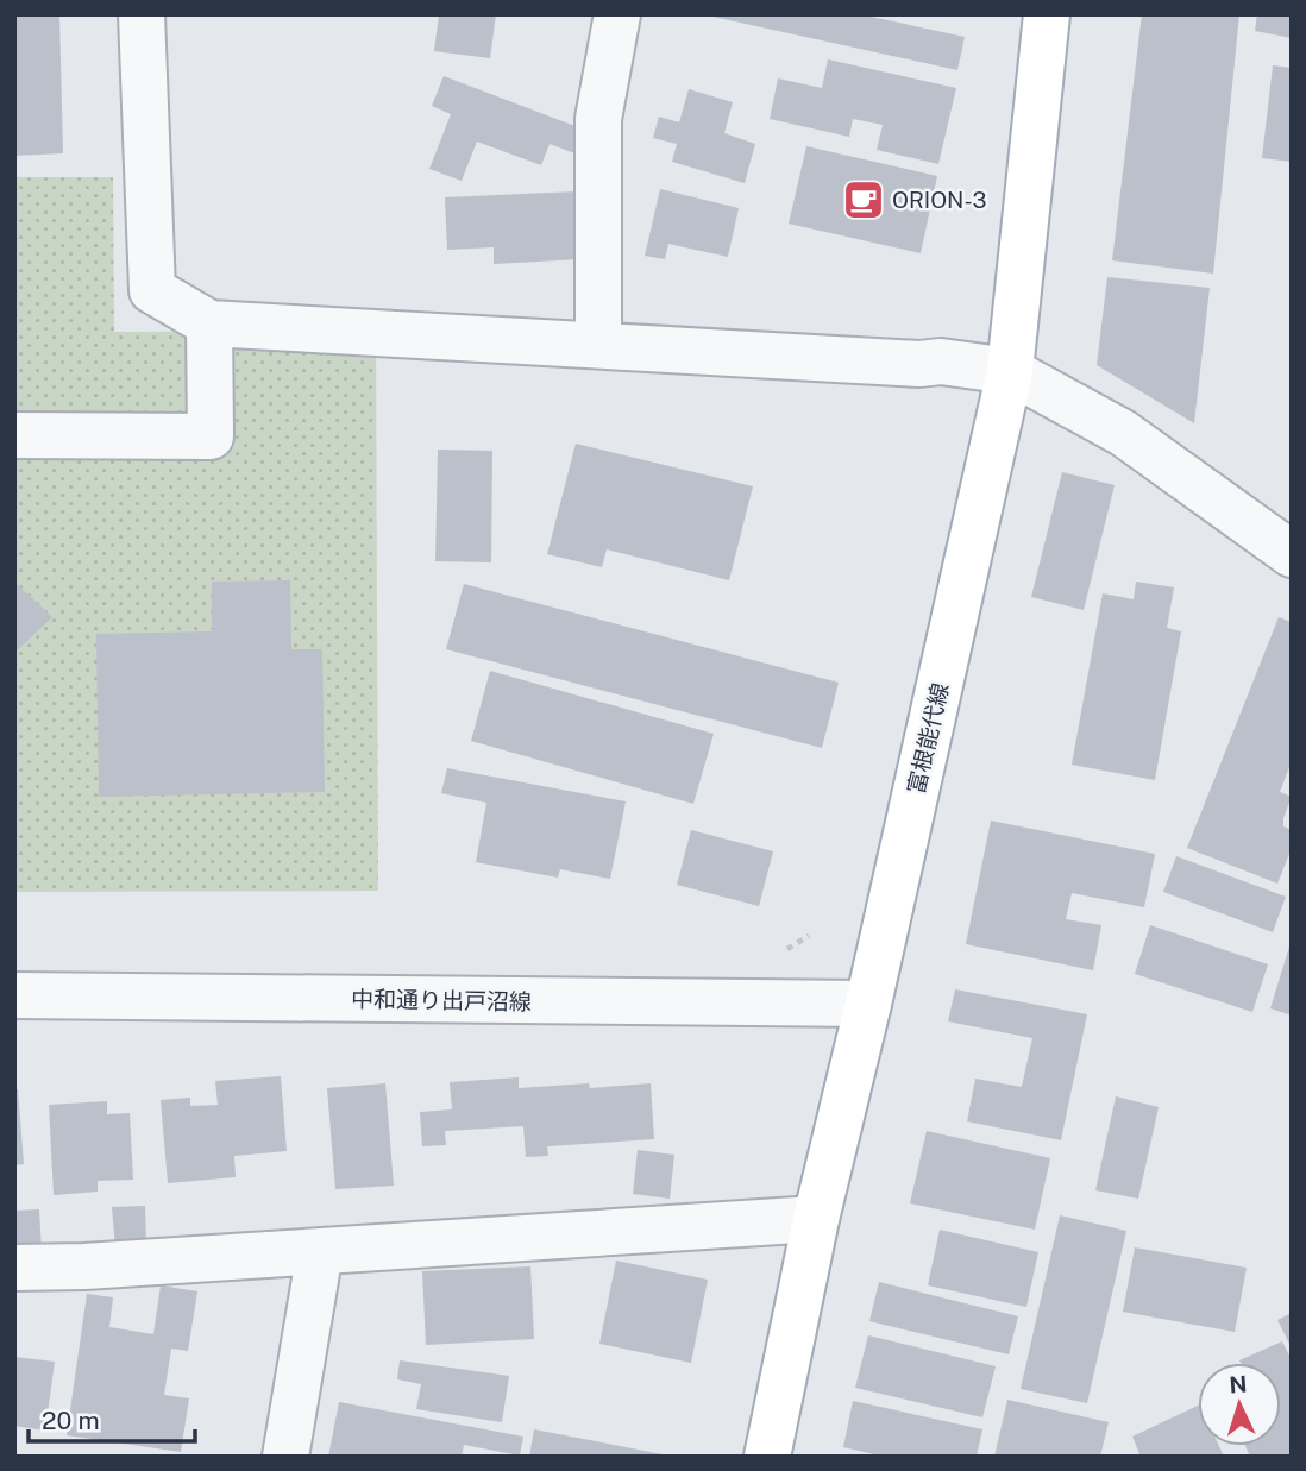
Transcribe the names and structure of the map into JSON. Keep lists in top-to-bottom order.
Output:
{
  "streets": {
    "main road": ["富根能代線"],
    "street": ["中和通り出戸沼線"]
  },
  "crossings": [
    ["富根能代線", "中和通り出戸沼線"]
  ],
  "places": {
    "cafe": ["ORION-3"]
  },
  "scale_bar": "20 m",
  "north": "top"
}
